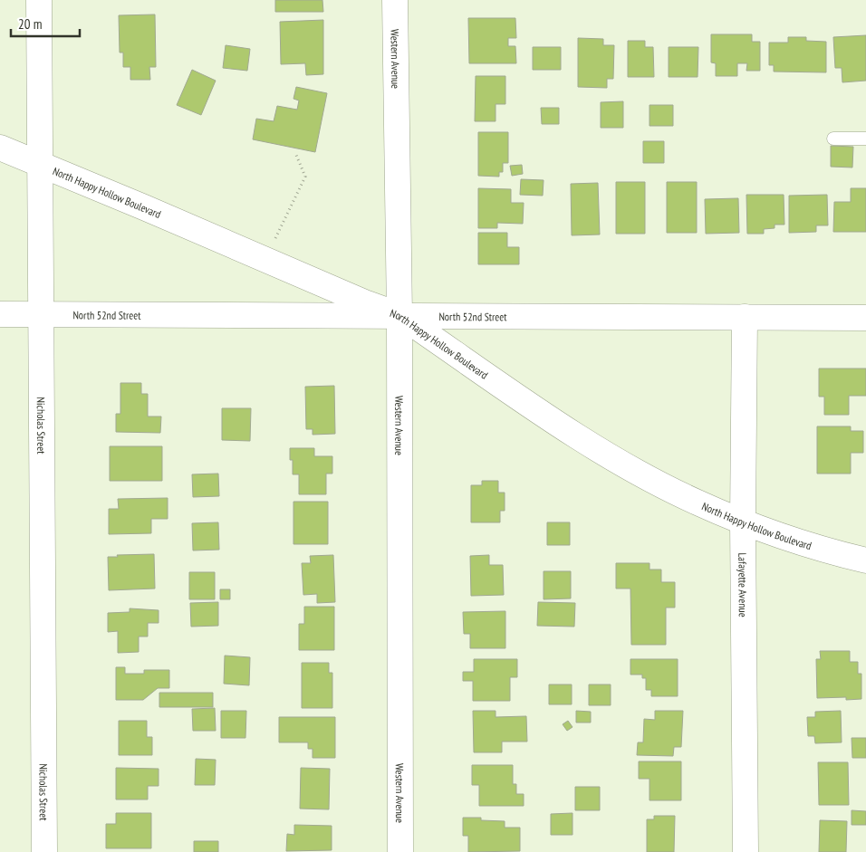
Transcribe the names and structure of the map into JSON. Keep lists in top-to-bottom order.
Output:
{
  "streets": {
    "street": [
      "Western Avenue",
      "North Happy Hollow Boulevard",
      "North 52nd Street",
      "Nicholas Street",
      "Lafayette Avenue"
    ]
  },
  "crossings": [
    ["Western Avenue", "North Happy Hollow Boulevard"],
    ["Western Avenue", "North 52nd Street"],
    ["North Happy Hollow Boulevard", "North 52nd Street"],
    ["North Happy Hollow Boulevard", "Nicholas Street"],
    ["North Happy Hollow Boulevard", "Lafayette Avenue"],
    ["North 52nd Street", "Nicholas Street"],
    ["North 52nd Street", "Lafayette Avenue"]
  ],
  "scale_bar": "20 m"
}
